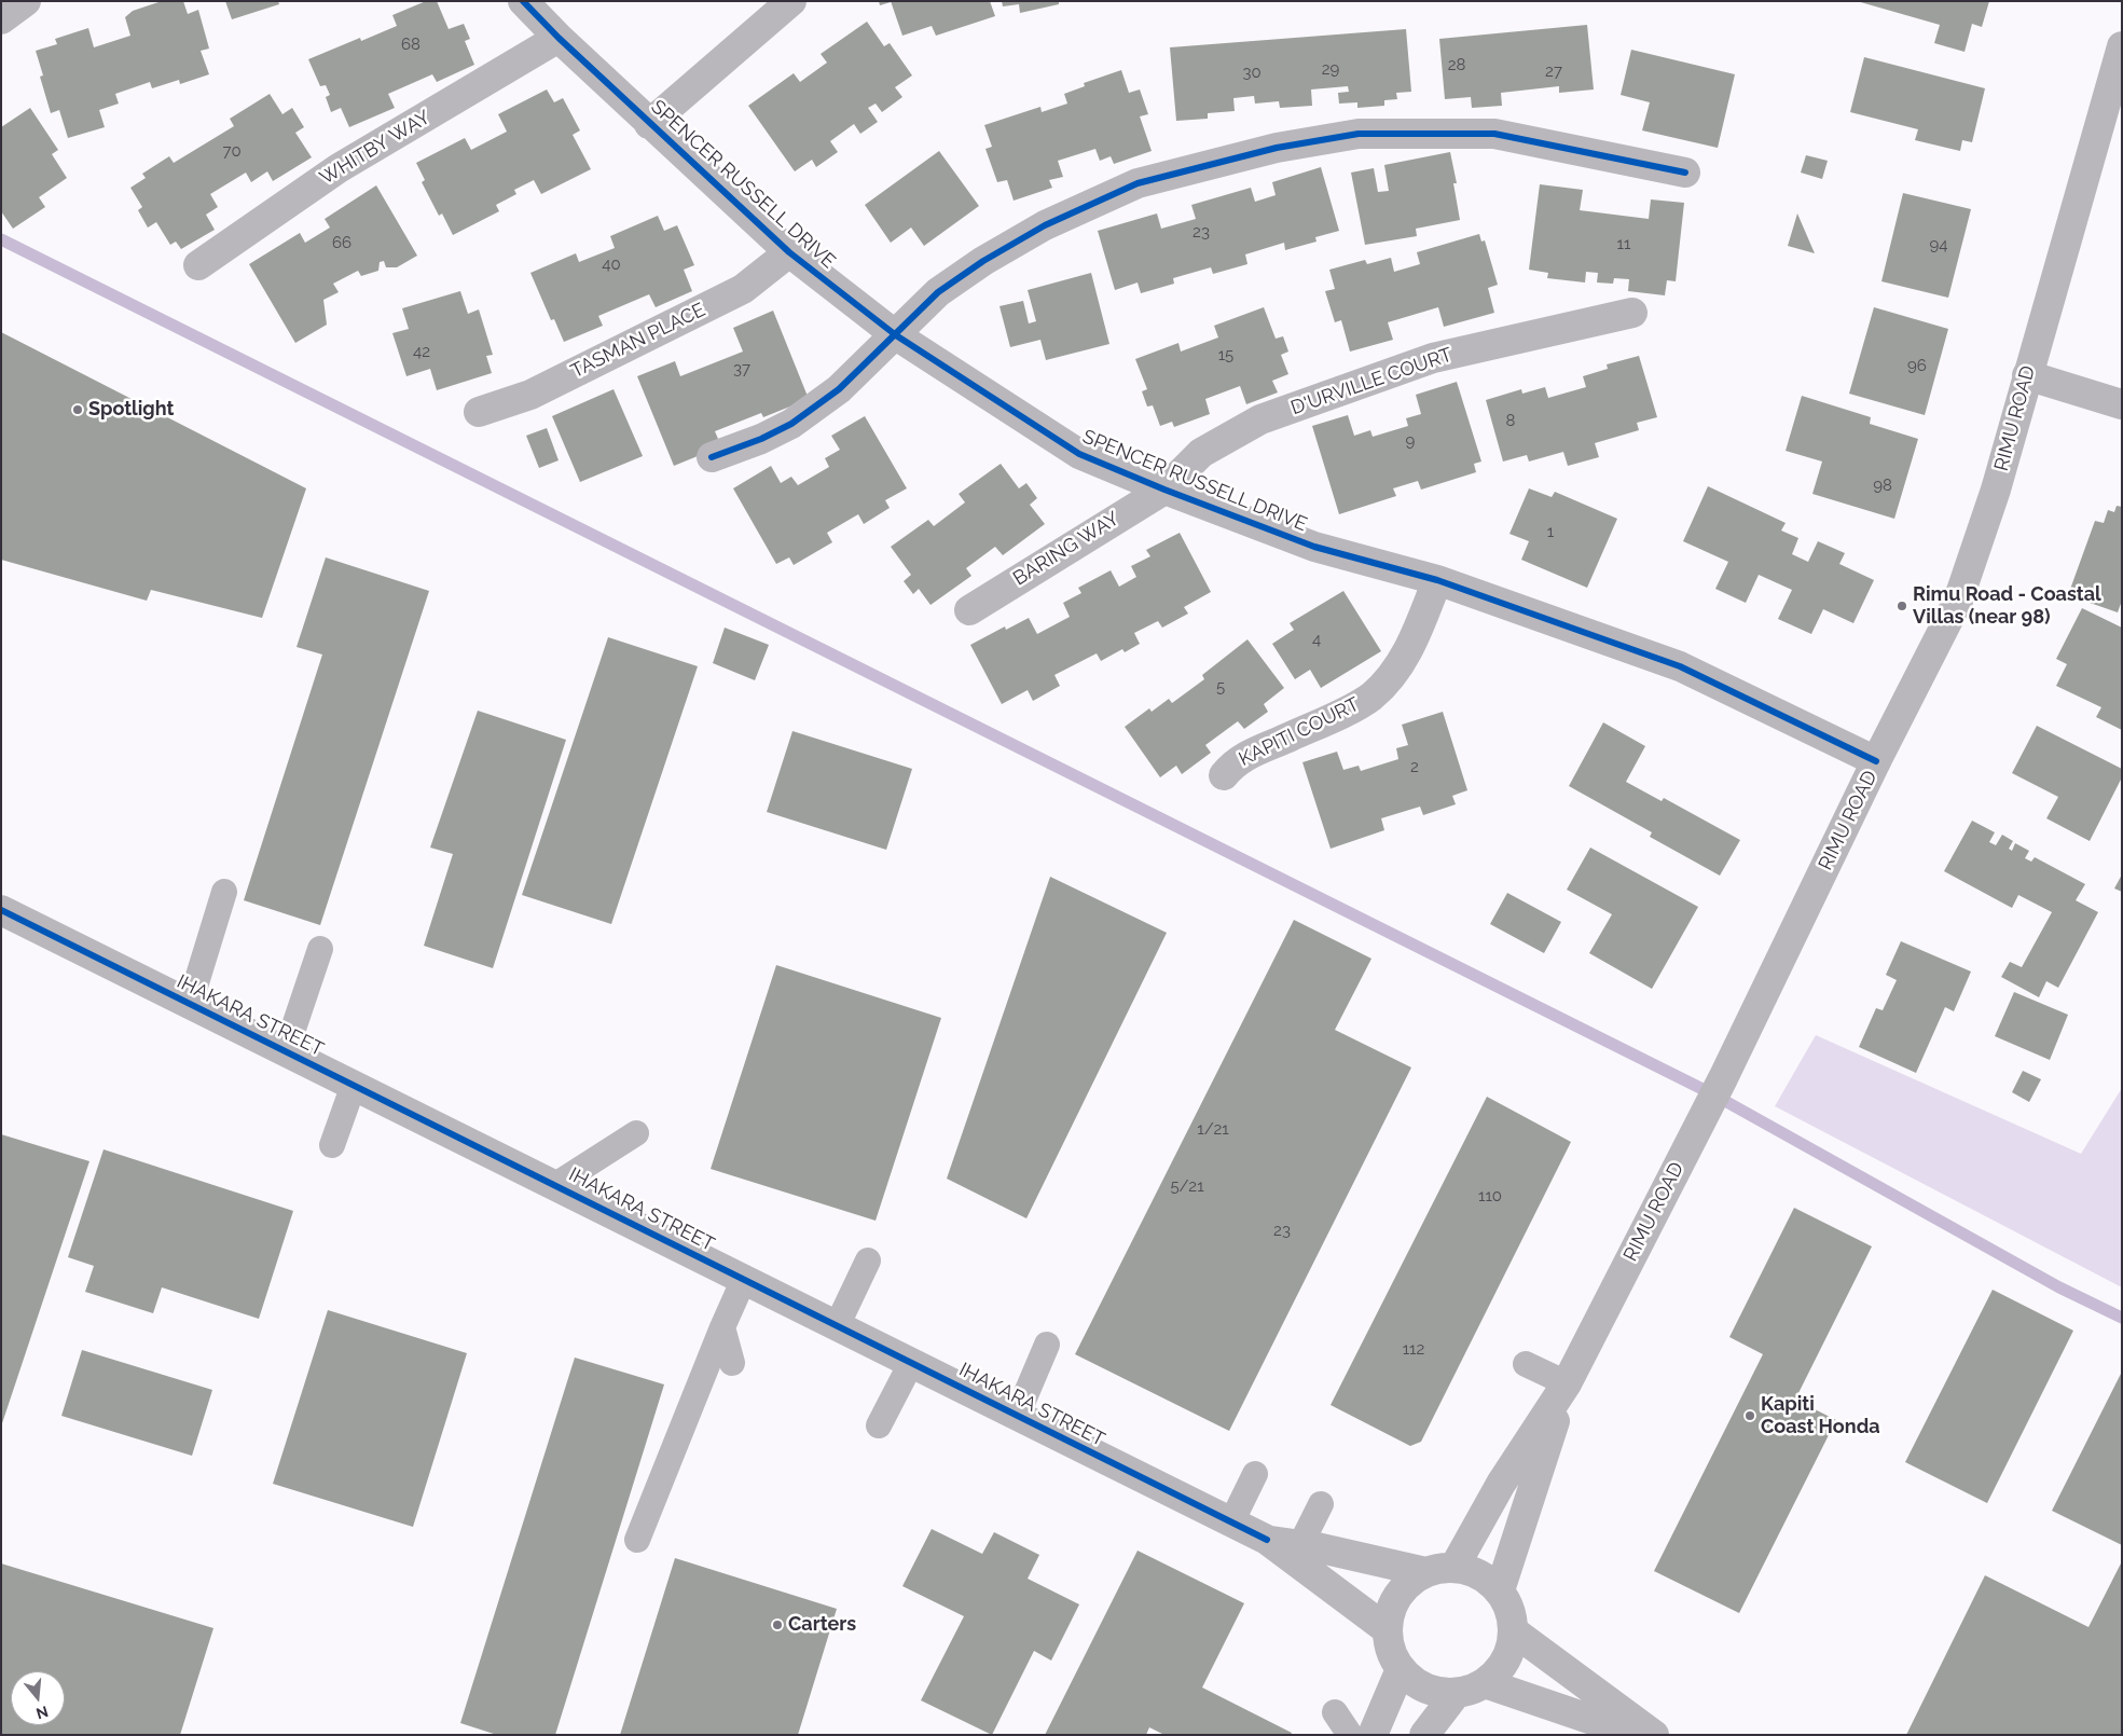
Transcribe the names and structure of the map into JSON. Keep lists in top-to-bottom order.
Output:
{
  "streets": {
    "main road": ["RIMU ROAD"],
    "street": [
      "WHITBY WAY",
      "SPENCER RUSSELL DRIVE",
      "TASMAN PLACE",
      "D'URVILLE COURT",
      "BARING WAY",
      "KAPITI COURT",
      "IHAKARA STREET"
    ]
  },
  "crossings": [
    ["WHITBY WAY", "SPENCER RUSSELL DRIVE"],
    ["SPENCER RUSSELL DRIVE", "TASMAN PLACE"],
    ["SPENCER RUSSELL DRIVE", "D'URVILLE COURT"],
    ["SPENCER RUSSELL DRIVE", "RIMU ROAD"],
    ["SPENCER RUSSELL DRIVE", "BARING WAY"],
    ["SPENCER RUSSELL DRIVE", "KAPITI COURT"],
    ["D'URVILLE COURT", "BARING WAY"],
    ["RIMU ROAD", "IHAKARA STREET"]
  ],
  "places": [
    "Spotlight",
    "Rimu Road - Coastal Villas (near 98)",
    "Kapiti Coast Honda",
    "Carters"
  ],
  "house_numbers": [
    "68",
    "28",
    "29",
    "27",
    "30",
    "70",
    "23",
    "66",
    "11",
    "94",
    "40",
    "42",
    "15",
    "96",
    "37",
    "8",
    "9",
    "98",
    "1",
    "4",
    "5",
    "2",
    "1/21",
    "5/21",
    "110",
    "23",
    "112"
  ],
  "north": "bottom"
}
